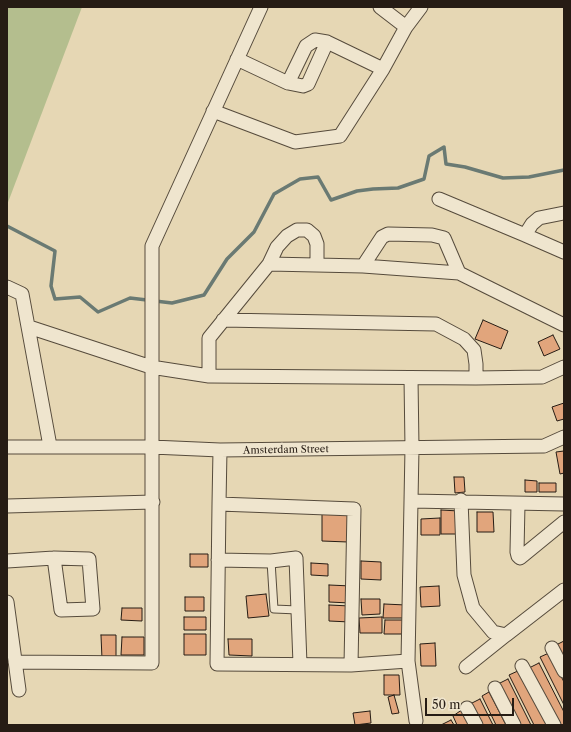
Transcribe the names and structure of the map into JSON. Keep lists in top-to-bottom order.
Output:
{
  "streets": {
    "street": ["Amsterdam Street"]
  },
  "scale_bar": "50 m"
}
